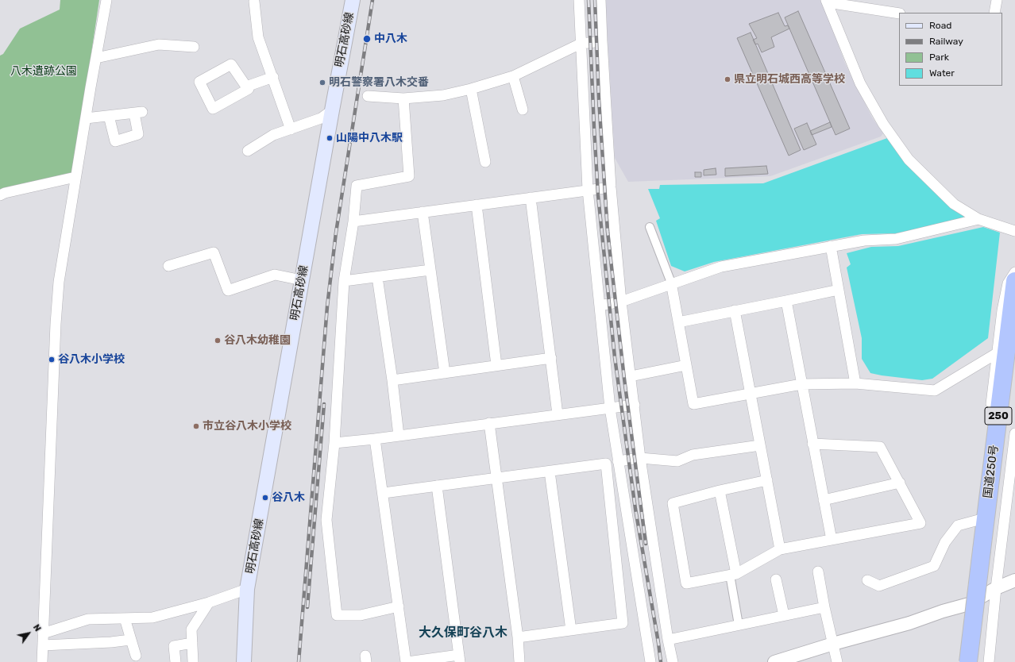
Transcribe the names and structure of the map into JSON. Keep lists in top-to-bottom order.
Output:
{
  "streets": {
    "highway": ["250", "国道250号"],
    "main road": ["明石高砂線"]
  },
  "districts": ["大久保町谷八木"],
  "parks": ["八木遺跡公園"],
  "places": [
    "中八木",
    "県立明石城西高等学校",
    "明石警察署八木交番",
    "山陽中八木駅",
    "谷八木幼稚園",
    "谷八木小学校",
    "市立谷八木小学校",
    "谷八木"
  ],
  "legend": [
    "Road",
    "Railway",
    "Park",
    "Water"
  ],
  "north": "top right"
}
